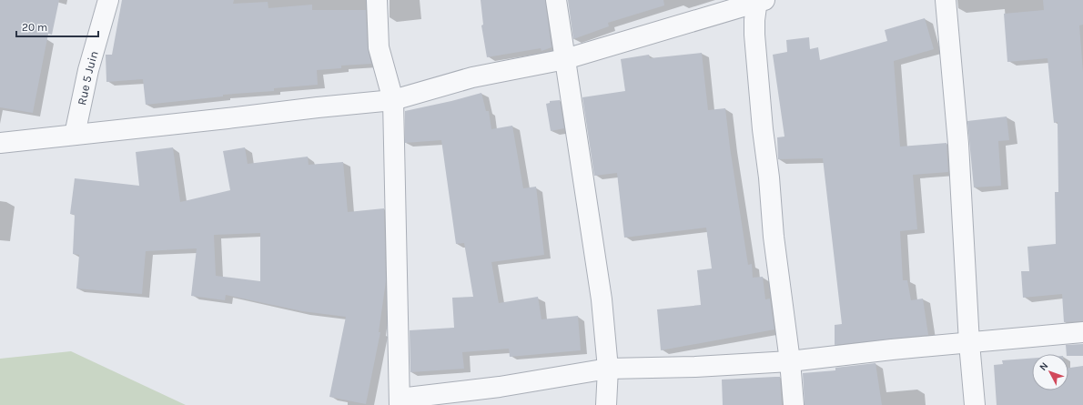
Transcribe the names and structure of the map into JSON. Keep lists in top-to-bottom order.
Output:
{
  "streets": {
    "street": ["Rue 5 Juin"]
  },
  "scale_bar": "20 m",
  "north": "top left"
}
